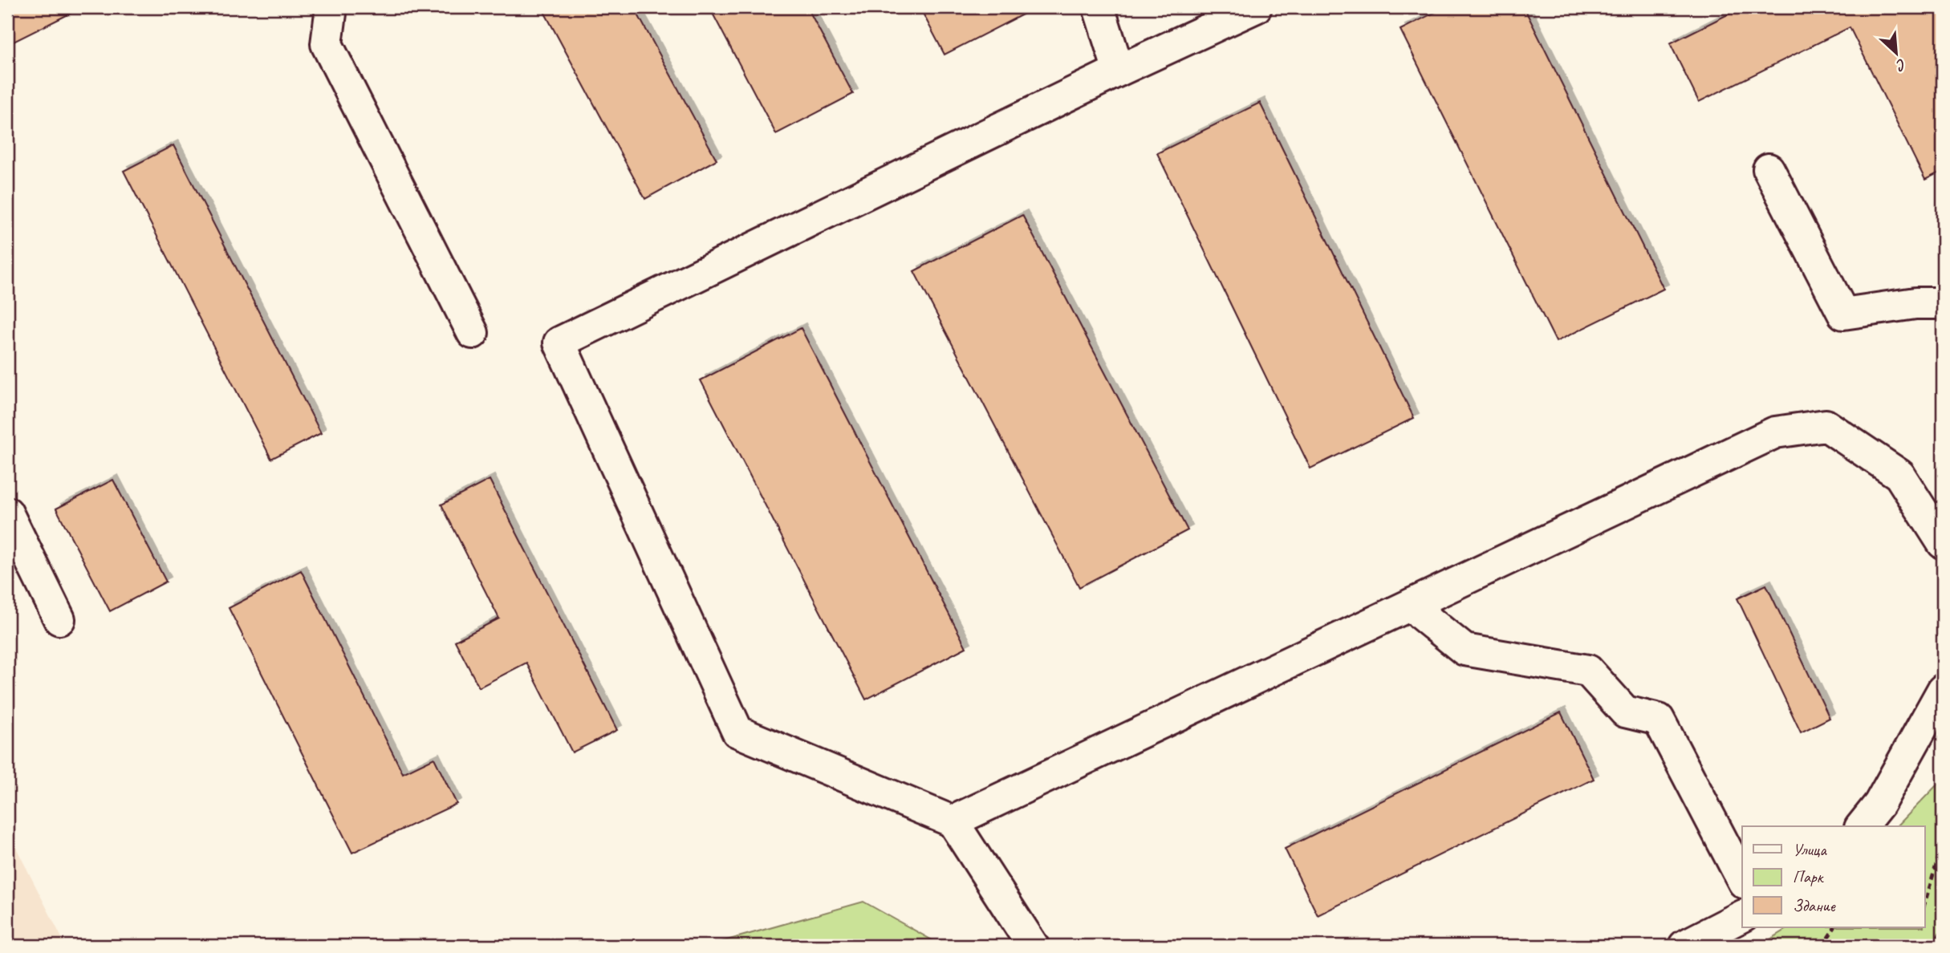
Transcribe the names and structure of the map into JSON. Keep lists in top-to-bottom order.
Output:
{
  "legend": ["Улица", "Парк", "Здание"],
  "north": "bottom right"
}
